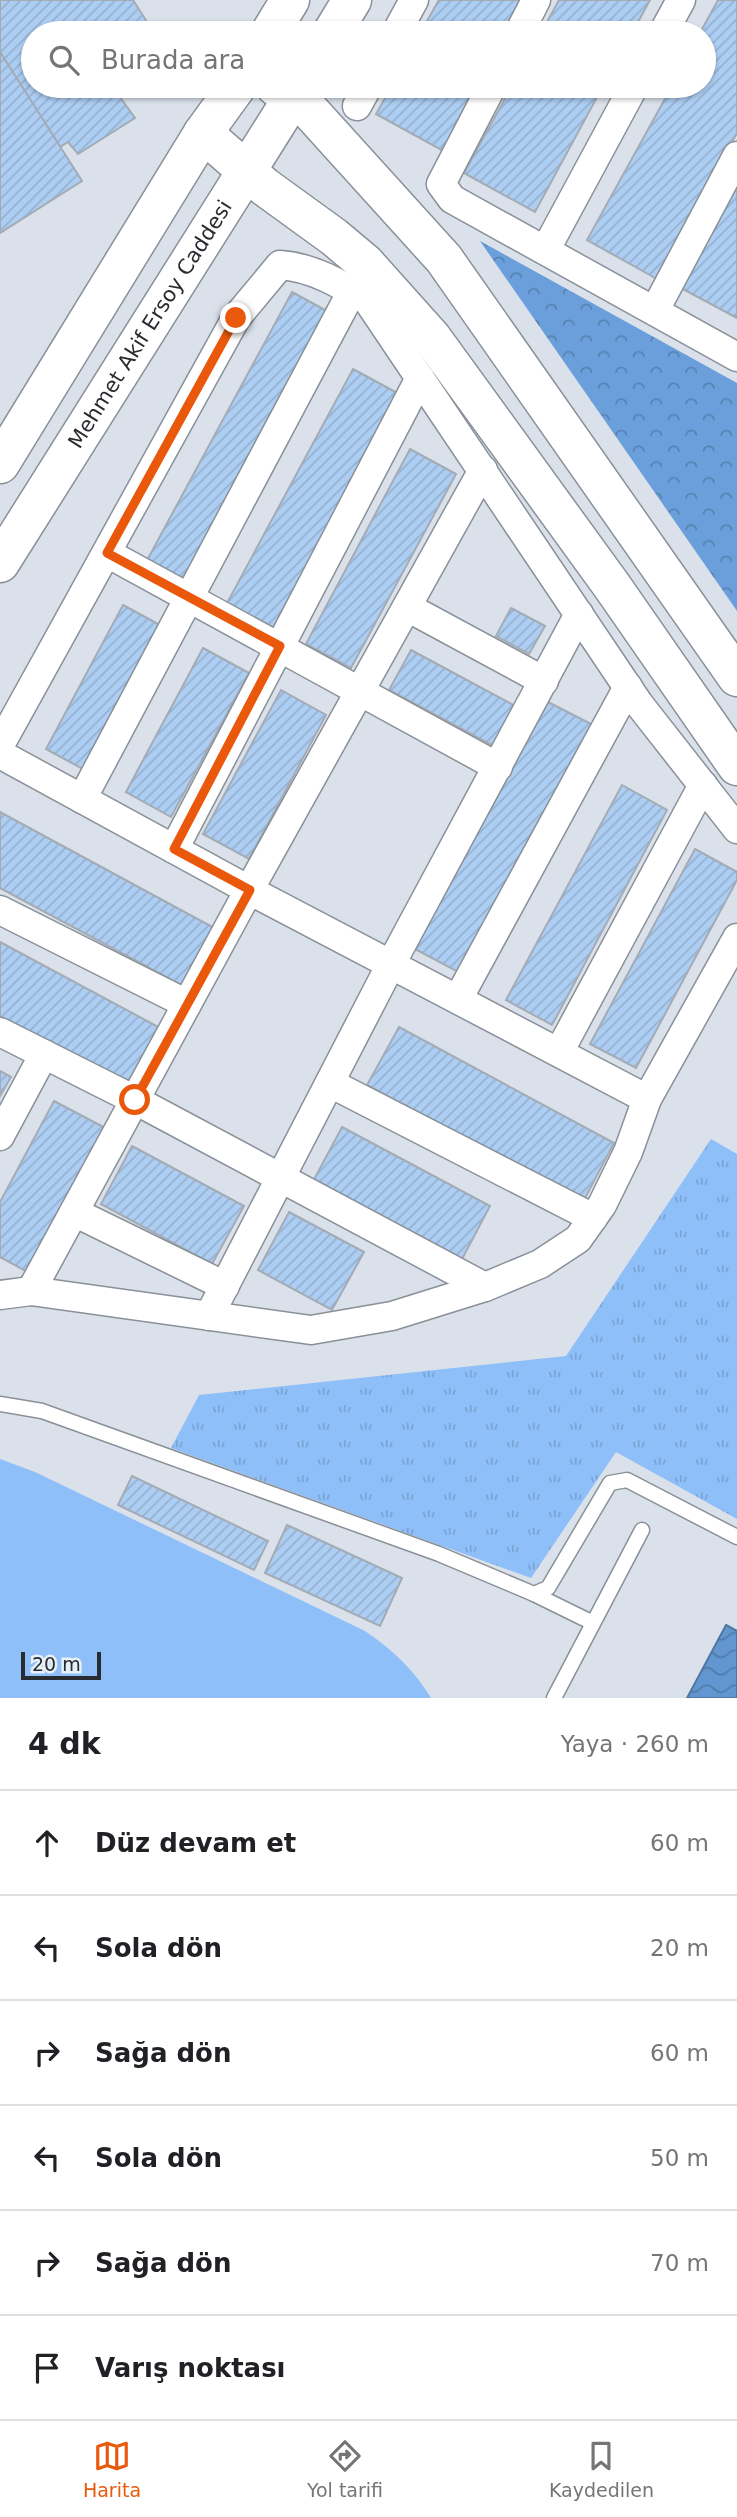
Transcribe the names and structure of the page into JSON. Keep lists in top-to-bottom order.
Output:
{
  "streets": {
    "main road": ["Mehmet Akif Ersoy Caddesi"]
  },
  "scale_bar": "20 m",
  "page": {
    "search": "Burada ara",
    "scale": "20 m",
    "heading": ["4 dk", "Yaya · 260 m"],
    "list": [
      ["Düz devam et", "60 m"],
      ["Sola dön", "20 m"],
      ["Sağa dön", "60 m"],
      ["Sola dön", "50 m"],
      ["Sağa dön", "70 m"],
      "Varış noktası"
    ],
    "nav": ["Harita", "Yol tarifi", "Kaydedilen"]
  }
}
